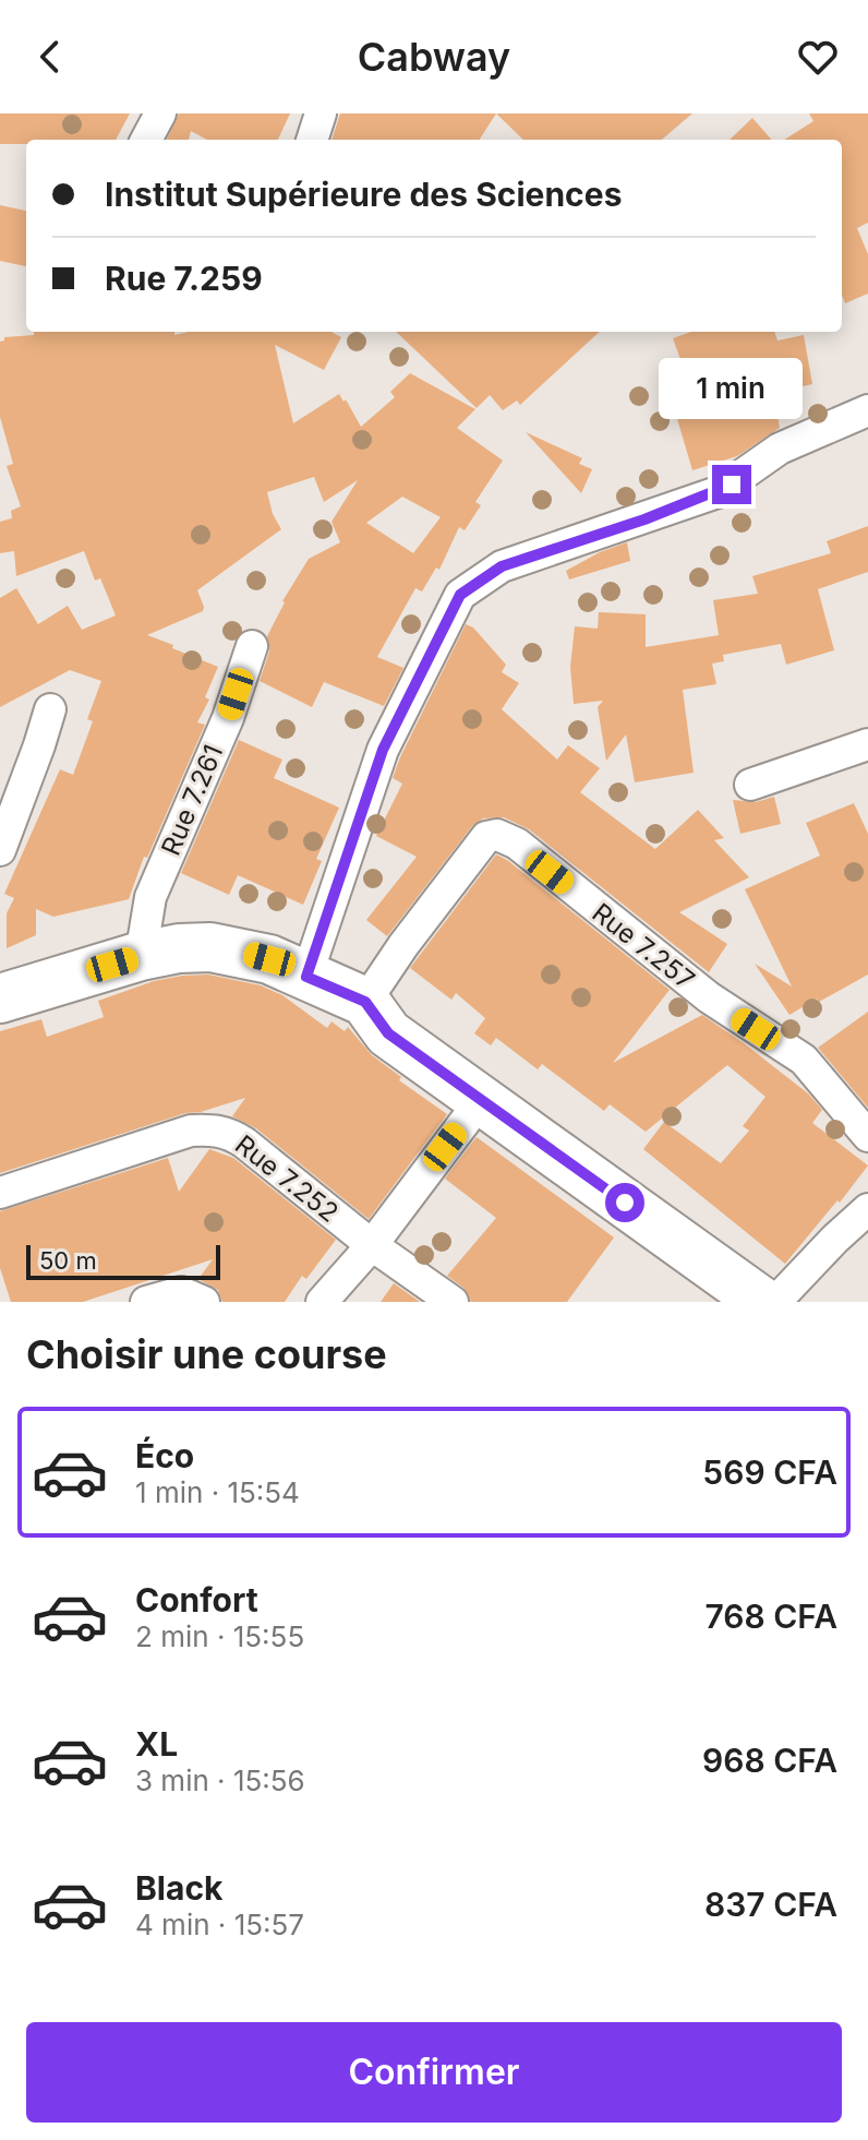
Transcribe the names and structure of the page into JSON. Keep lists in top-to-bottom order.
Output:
{
  "streets": {
    "street": ["Rue 7.261", "Rue 7.257", "Rue 7.252"]
  },
  "scale_bar": "50 m",
  "page": {
    "header": "Cabway",
    "banner": ["Institut Supérieure des Sciences", "Rue 7.259"],
    "bubble": "1 min",
    "scale": "50 m",
    "heading": "Choisir une course",
    "list": [
      {
        "name": "Éco",
        "note": "1 min · 15:54",
        "value": "569 CFA"
      },
      {
        "name": "Confort",
        "note": "2 min · 15:55",
        "value": "768 CFA"
      },
      {
        "name": "XL",
        "note": "3 min · 15:56",
        "value": "968 CFA"
      },
      {
        "name": "Black",
        "note": "4 min · 15:57",
        "value": "837 CFA"
      }
    ],
    "buttons": "Confirmer"
  }
}
